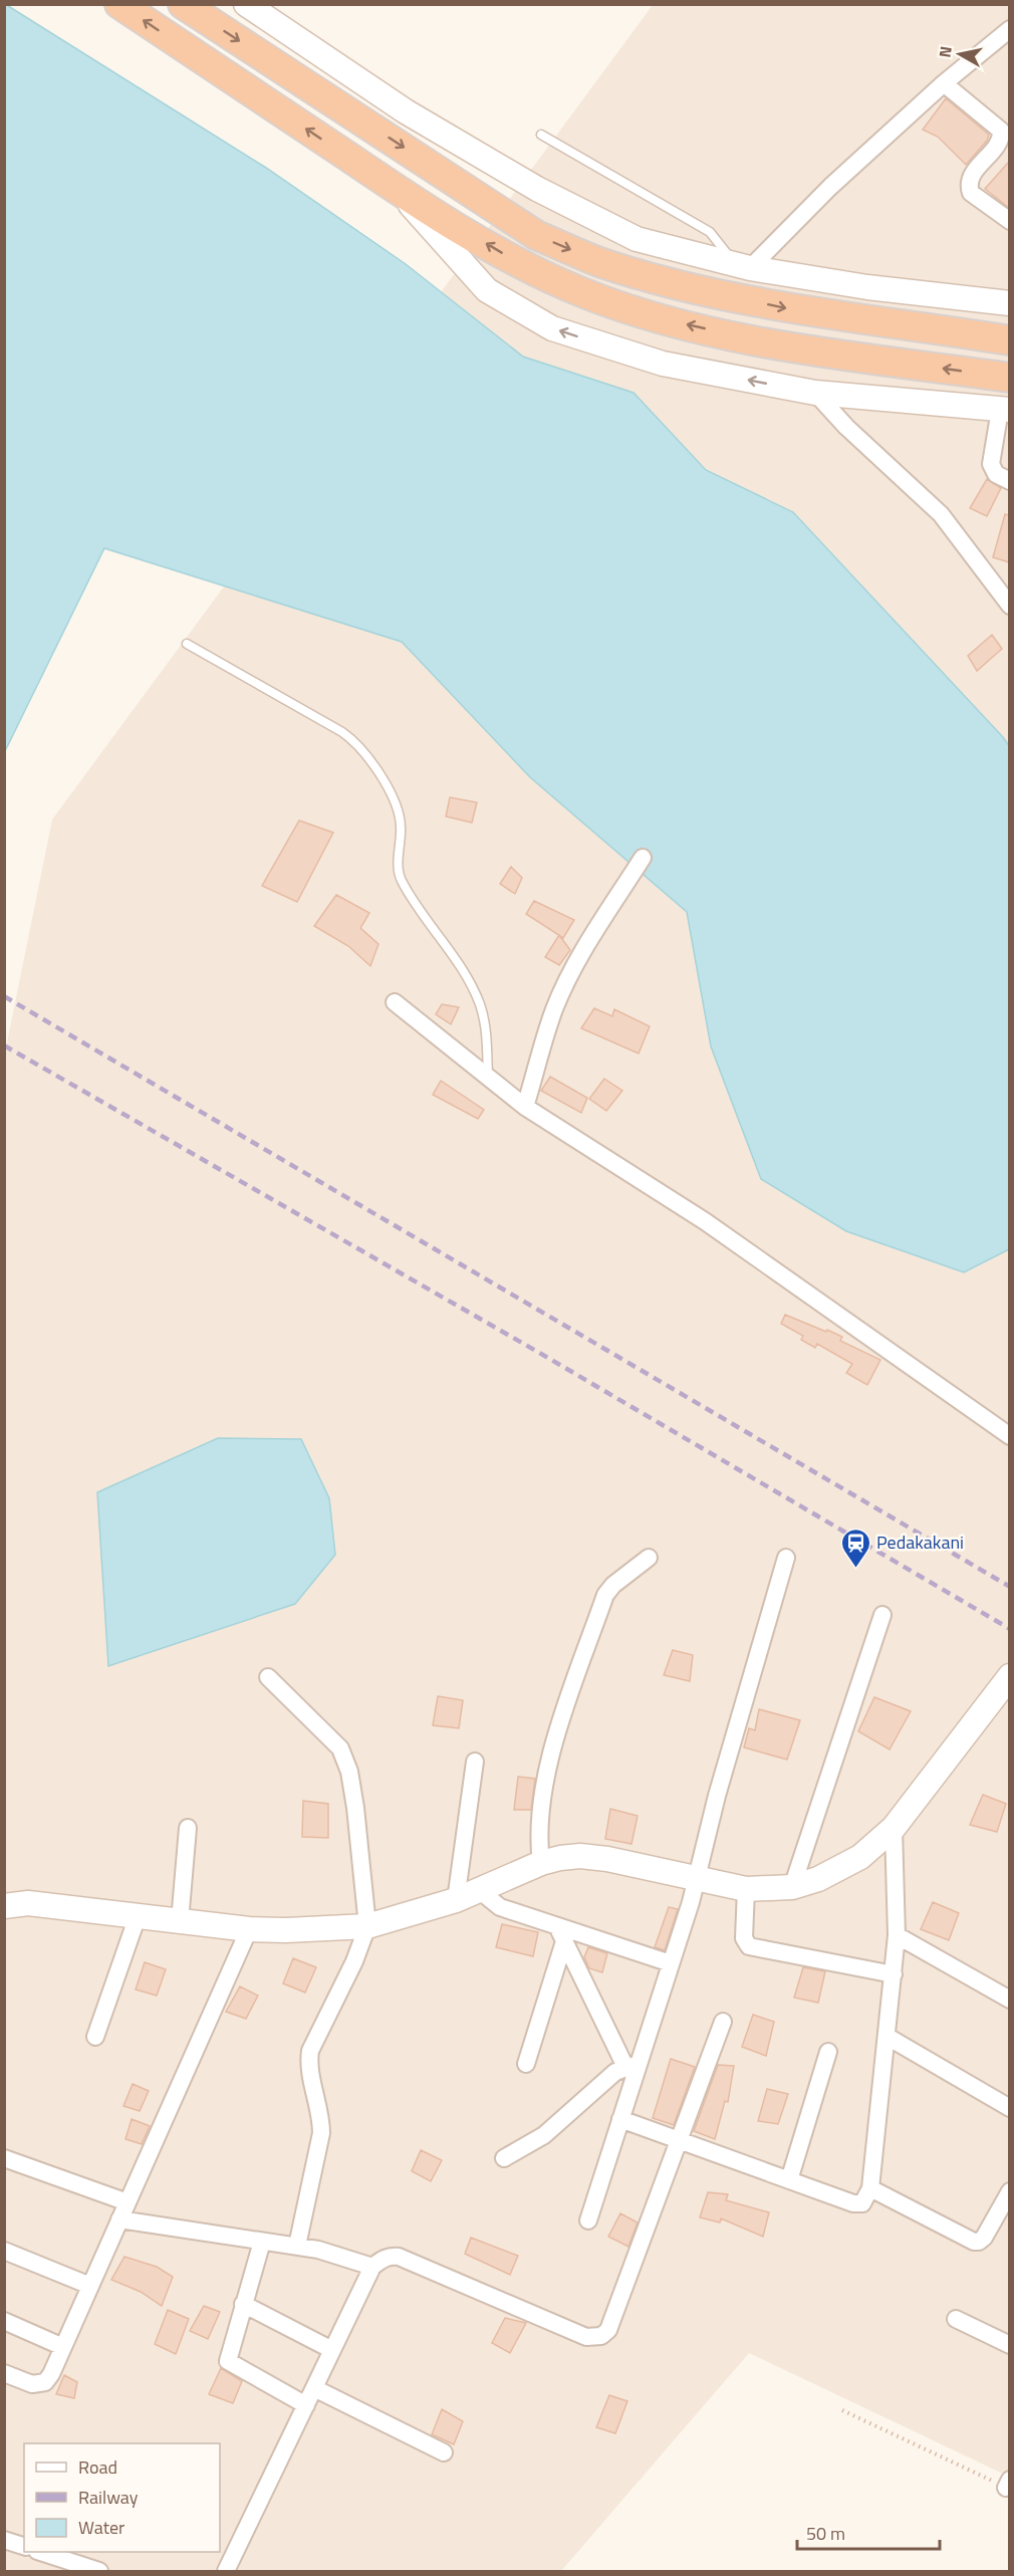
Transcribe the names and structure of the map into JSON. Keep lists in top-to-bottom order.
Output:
{
  "places": {
    "station": ["Pedakakani"]
  },
  "legend": ["Road", "Railway", "Water"],
  "scale_bar": "50 m",
  "north": "left"
}
